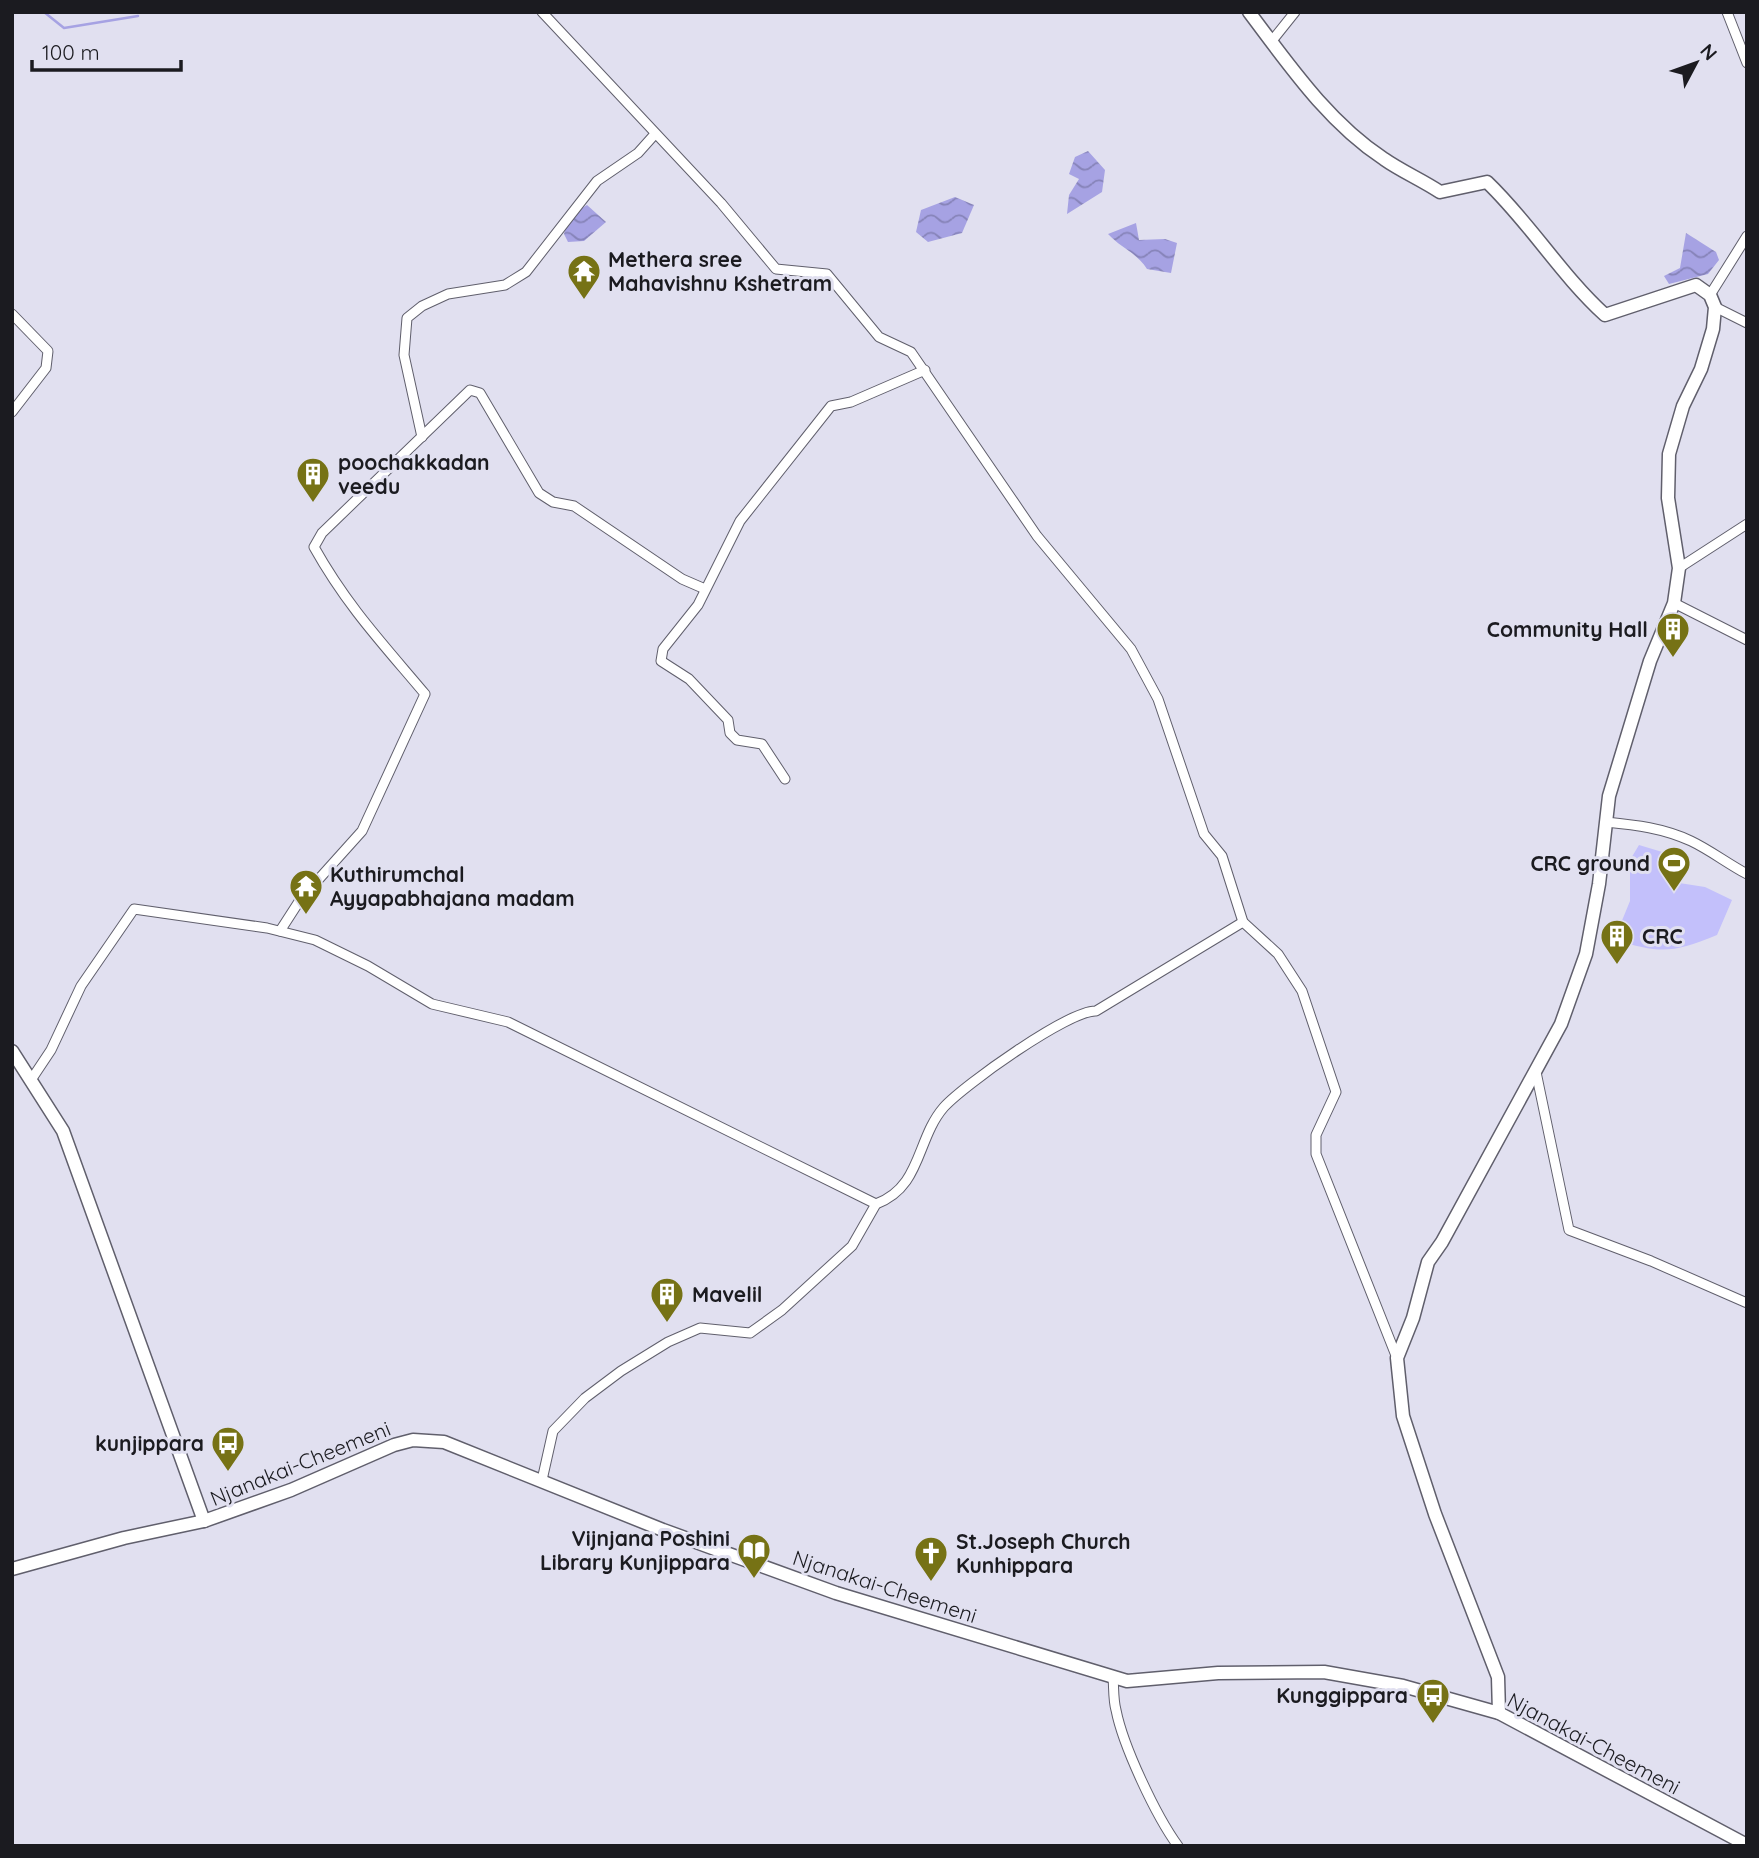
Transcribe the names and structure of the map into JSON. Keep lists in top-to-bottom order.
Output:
{
  "streets": {
    "street": ["Njanakai-Cheemeni"]
  },
  "places": {
    "temple": ["Methera sree Mahavishnu Kshetram", "Kuthirumchal Ayyapabhajana madam"],
    "building": [
      "poochakkadan veedu",
      "Community Hall",
      "CRC",
      "Mavelil"
    ],
    "sports": ["CRC ground"],
    "bus stop": ["kunjippara", "Kunggippara"],
    "library": ["Vijnjana Poshini Library Kunjippara"],
    "church": ["St.Joseph Church Kunhippara"]
  },
  "scale_bar": "100 m",
  "north": "top right"
}
